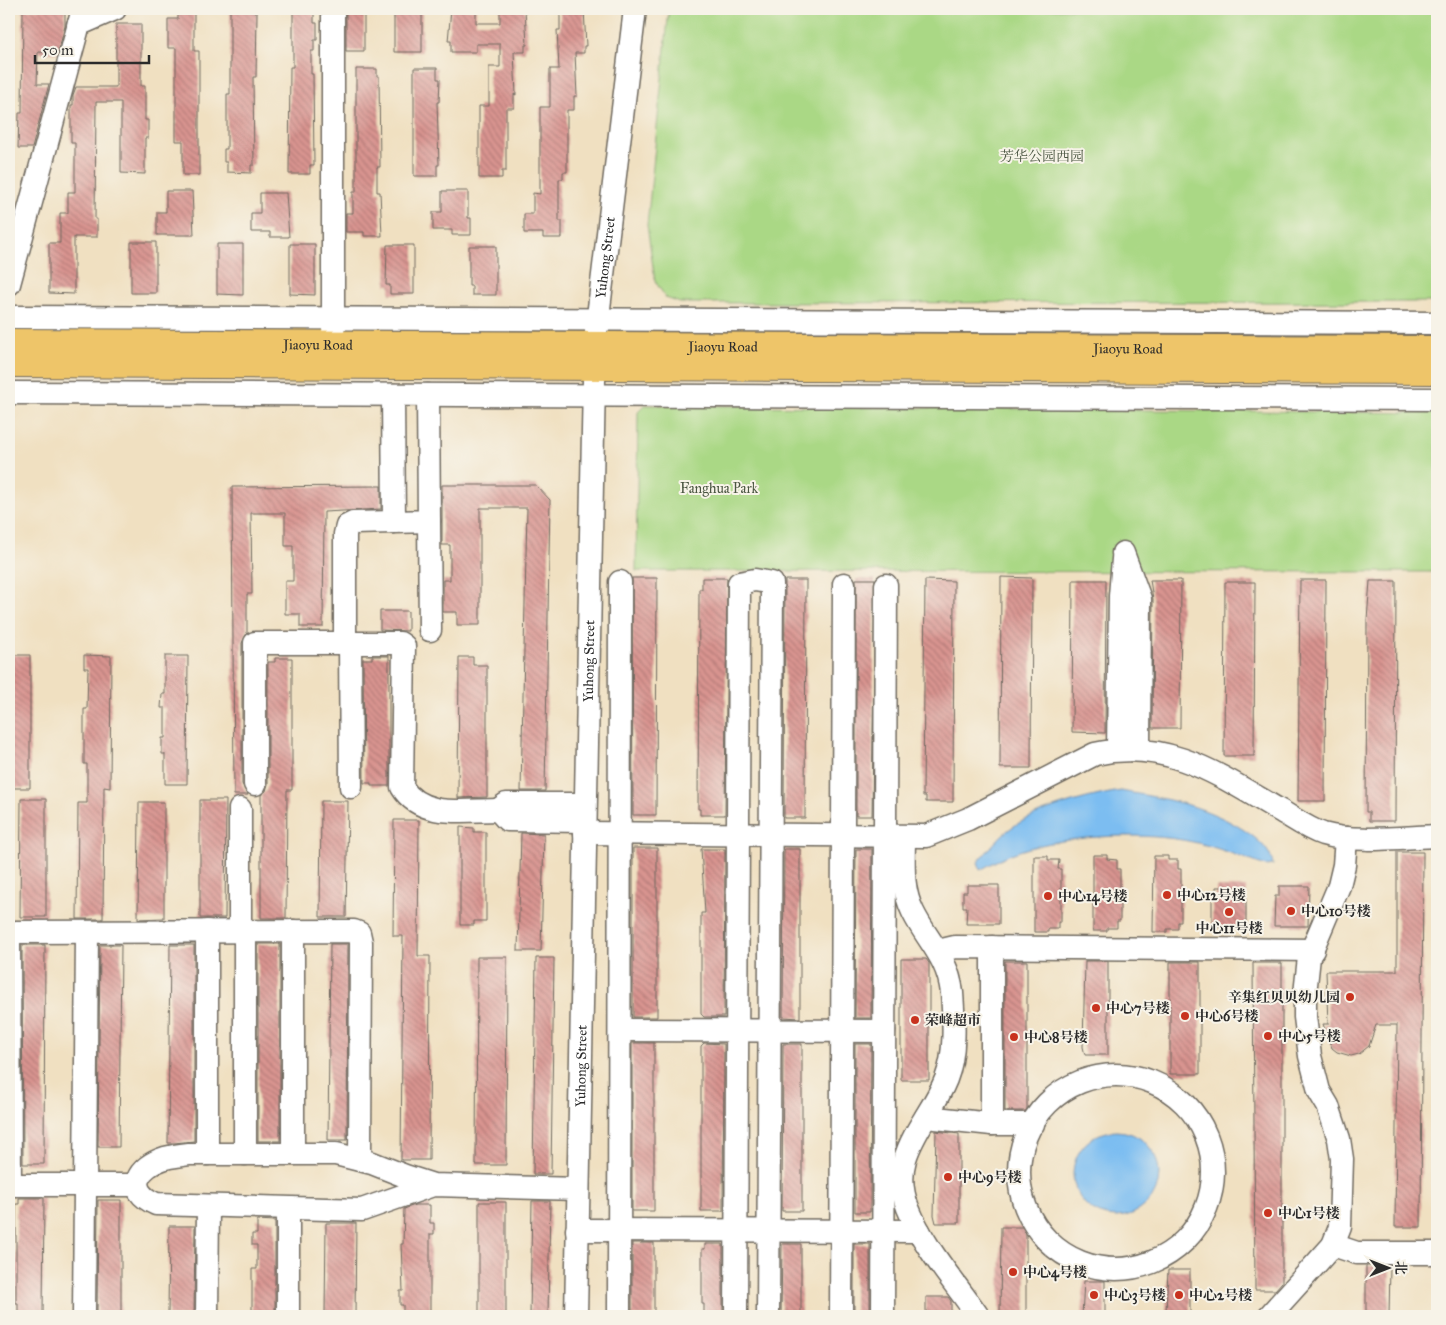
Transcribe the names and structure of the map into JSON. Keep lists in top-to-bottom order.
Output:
{
  "streets": {
    "main road": ["Jiaoyu Road"],
    "street": ["Yuhong Street"]
  },
  "crossings": [
    ["Yuhong Street", "Jiaoyu Road"]
  ],
  "parks": ["芳华公园西园", "Fanghua Park"],
  "places": [
    "中心12号楼",
    "中心14号楼",
    "中心10号楼",
    "中心11号楼",
    "辛集红贝贝幼儿园",
    "中心7号楼",
    "中心6号楼",
    "荣峰超市",
    "中心5号楼",
    "中心8号楼",
    "中心9号楼",
    "中心1号楼",
    "中心4号楼",
    "中心3号楼",
    "中心2号楼"
  ],
  "scale_bar": "50 m",
  "north": "right"
}
